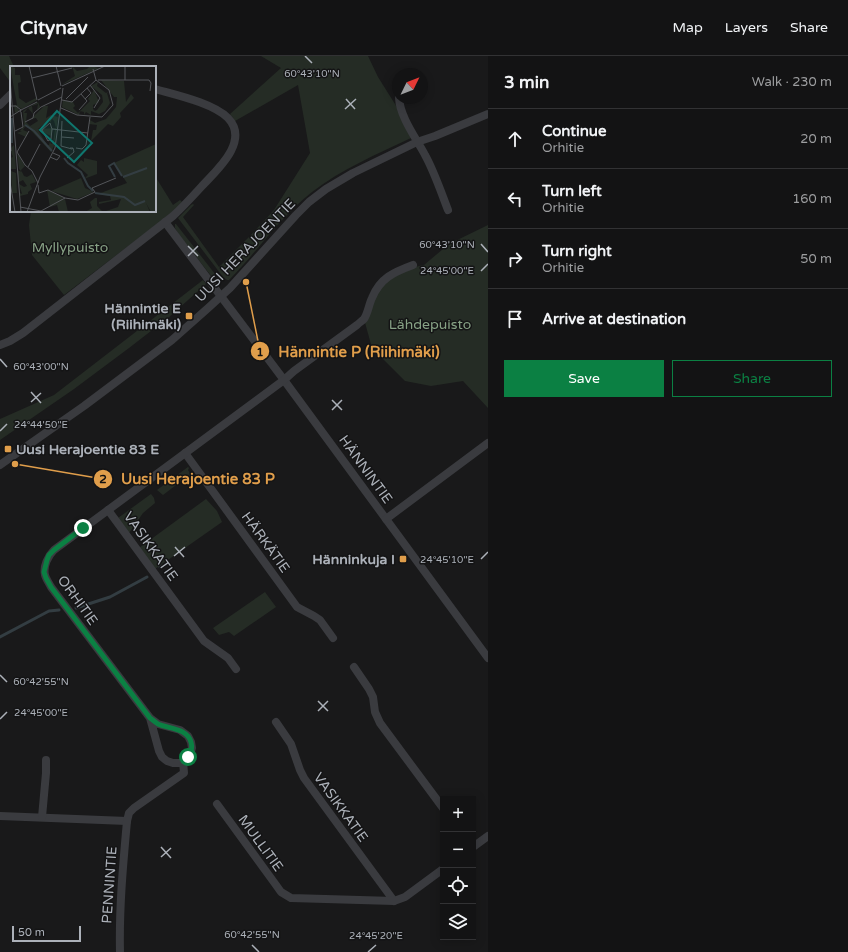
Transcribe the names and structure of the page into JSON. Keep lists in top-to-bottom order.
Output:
{
  "streets": {
    "street": [
      "UUSI HERAJOENTIE",
      "HÄNNINTIE",
      "HÄRKÄTIE",
      "VASIKKATIE",
      "ORHITIE",
      "MULLITIE",
      "PENNINTIE"
    ]
  },
  "crossings": [
    ["UUSI HERAJOENTIE", "HÄNNINTIE"],
    ["HÄNNINTIE", "ORHITIE"],
    ["HÄRKÄTIE", "ORHITIE"],
    ["VASIKKATIE", "ORHITIE"],
    ["VASIKKATIE", "MULLITIE"]
  ],
  "parks": ["Myllypuisto", "Lähdepuisto"],
  "places": {
    "other": ["Hännintie P (Riihimäki)", "Uusi Herajoentie 83 P"],
    "transit": ["Hännintie E (Riihimäki)", "Uusi Herajoentie 83 E", "Hänninkuja I"]
  },
  "scale_bar": "50 m",
  "north": "top right",
  "page": {
    "header": "Citynav",
    "nav": ["Map", "Layers", "Share"],
    "heading": ["3 min", "Walk · 230 m"],
    "list": [
      ["Continue", "Orhitie", "20 m"],
      ["Turn left", "Orhitie", "160 m"],
      ["Turn right", "Orhitie", "50 m"],
      "Arrive at destination"
    ],
    "buttons": ["Save", "Share"],
    "map_buttons": ["+", "−"],
    "scale": "50 m"
  },
  "coordinates": [
    "60°43'10\"N",
    "24°45'00\"E",
    "60°43'00\"N",
    "24°44'50\"E",
    "24°45'10\"E",
    "60°42'55\"N",
    "24°45'20\"E"
  ]
}
